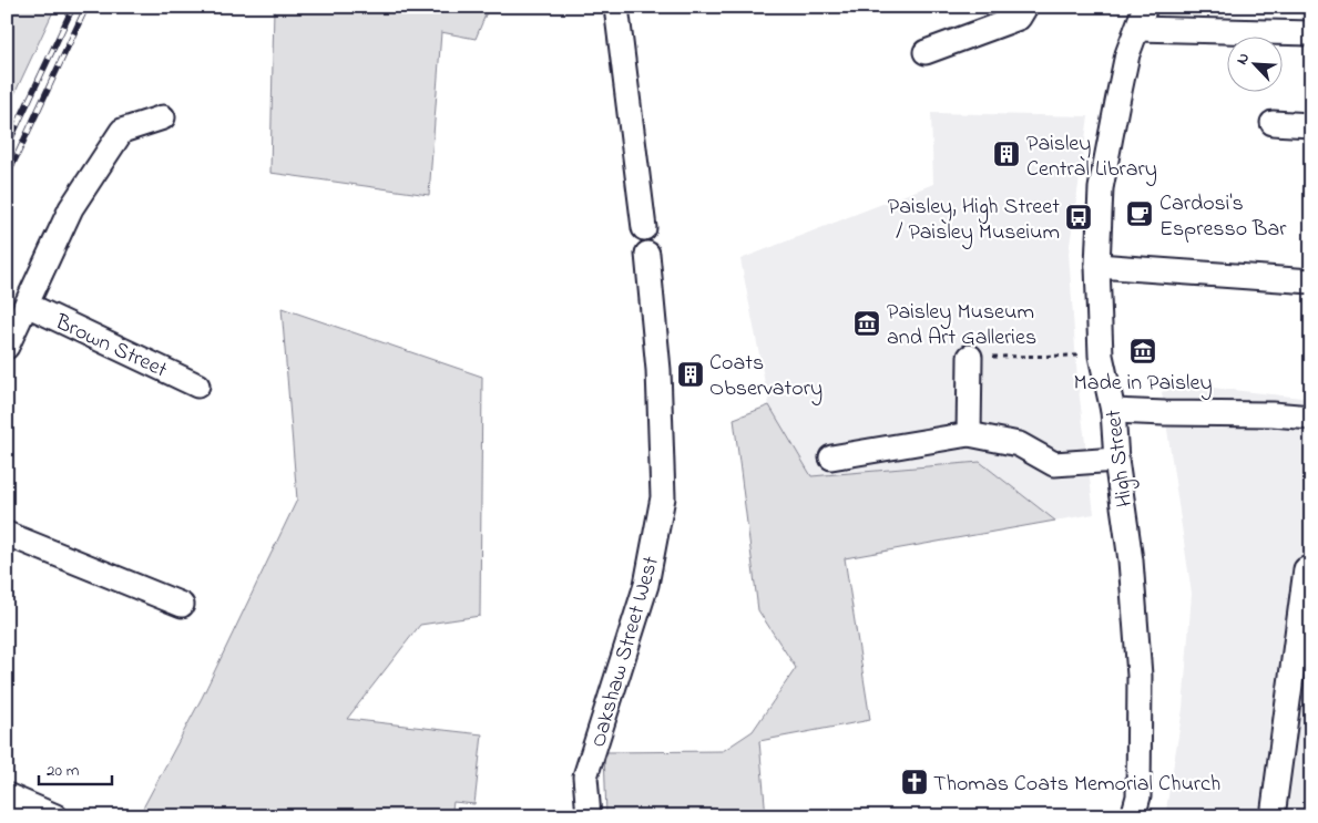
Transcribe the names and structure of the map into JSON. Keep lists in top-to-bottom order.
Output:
{
  "streets": {
    "street": ["Brown Street", "High Street", "Oakshaw Street West"]
  },
  "places": {
    "building": ["Paisley Central Library", "Coats Observatory"],
    "cafe": ["Cardosi's Espresso Bar"],
    "bus stop": ["Paisley, High Street / Paisley Museium"],
    "museum": ["Paisley Museum and Art Galleries", "Made in Paisley"],
    "church": ["Thomas Coats Memorial Church"]
  },
  "scale_bar": "20 m",
  "north": "top left"
}
